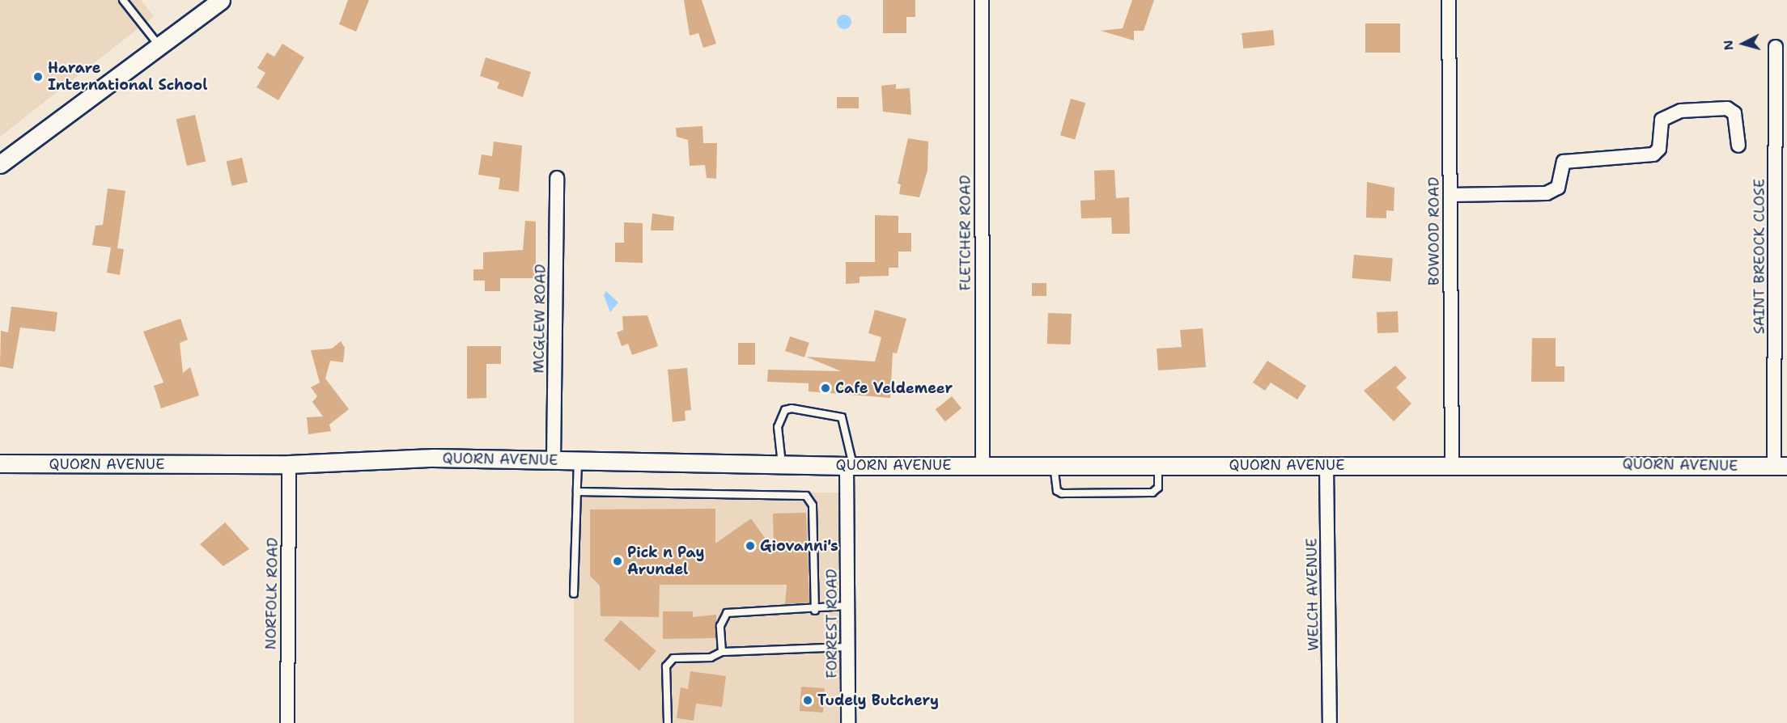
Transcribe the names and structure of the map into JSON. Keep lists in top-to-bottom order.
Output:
{
  "streets": {
    "street": [
      "BOWOOD ROAD",
      "FLETCHER ROAD",
      "SAINT BREOCK CLOSE",
      "MCGLEW ROAD",
      "QUORN AVENUE",
      "NORFOLK ROAD",
      "WELCH AVENUE",
      "FORREST ROAD"
    ]
  },
  "crossings": [
    ["BOWOOD ROAD", "QUORN AVENUE"],
    ["FLETCHER ROAD", "QUORN AVENUE"],
    ["SAINT BREOCK CLOSE", "QUORN AVENUE"],
    ["MCGLEW ROAD", "QUORN AVENUE"],
    ["QUORN AVENUE", "NORFOLK ROAD"],
    ["QUORN AVENUE", "WELCH AVENUE"],
    ["QUORN AVENUE", "FORREST ROAD"]
  ],
  "places": [
    "Harare International School",
    "Cafe Veldemeer",
    "Giovanni's",
    "Pick n Pay Arundel",
    "Tudely Butchery"
  ],
  "north": "left"
}
